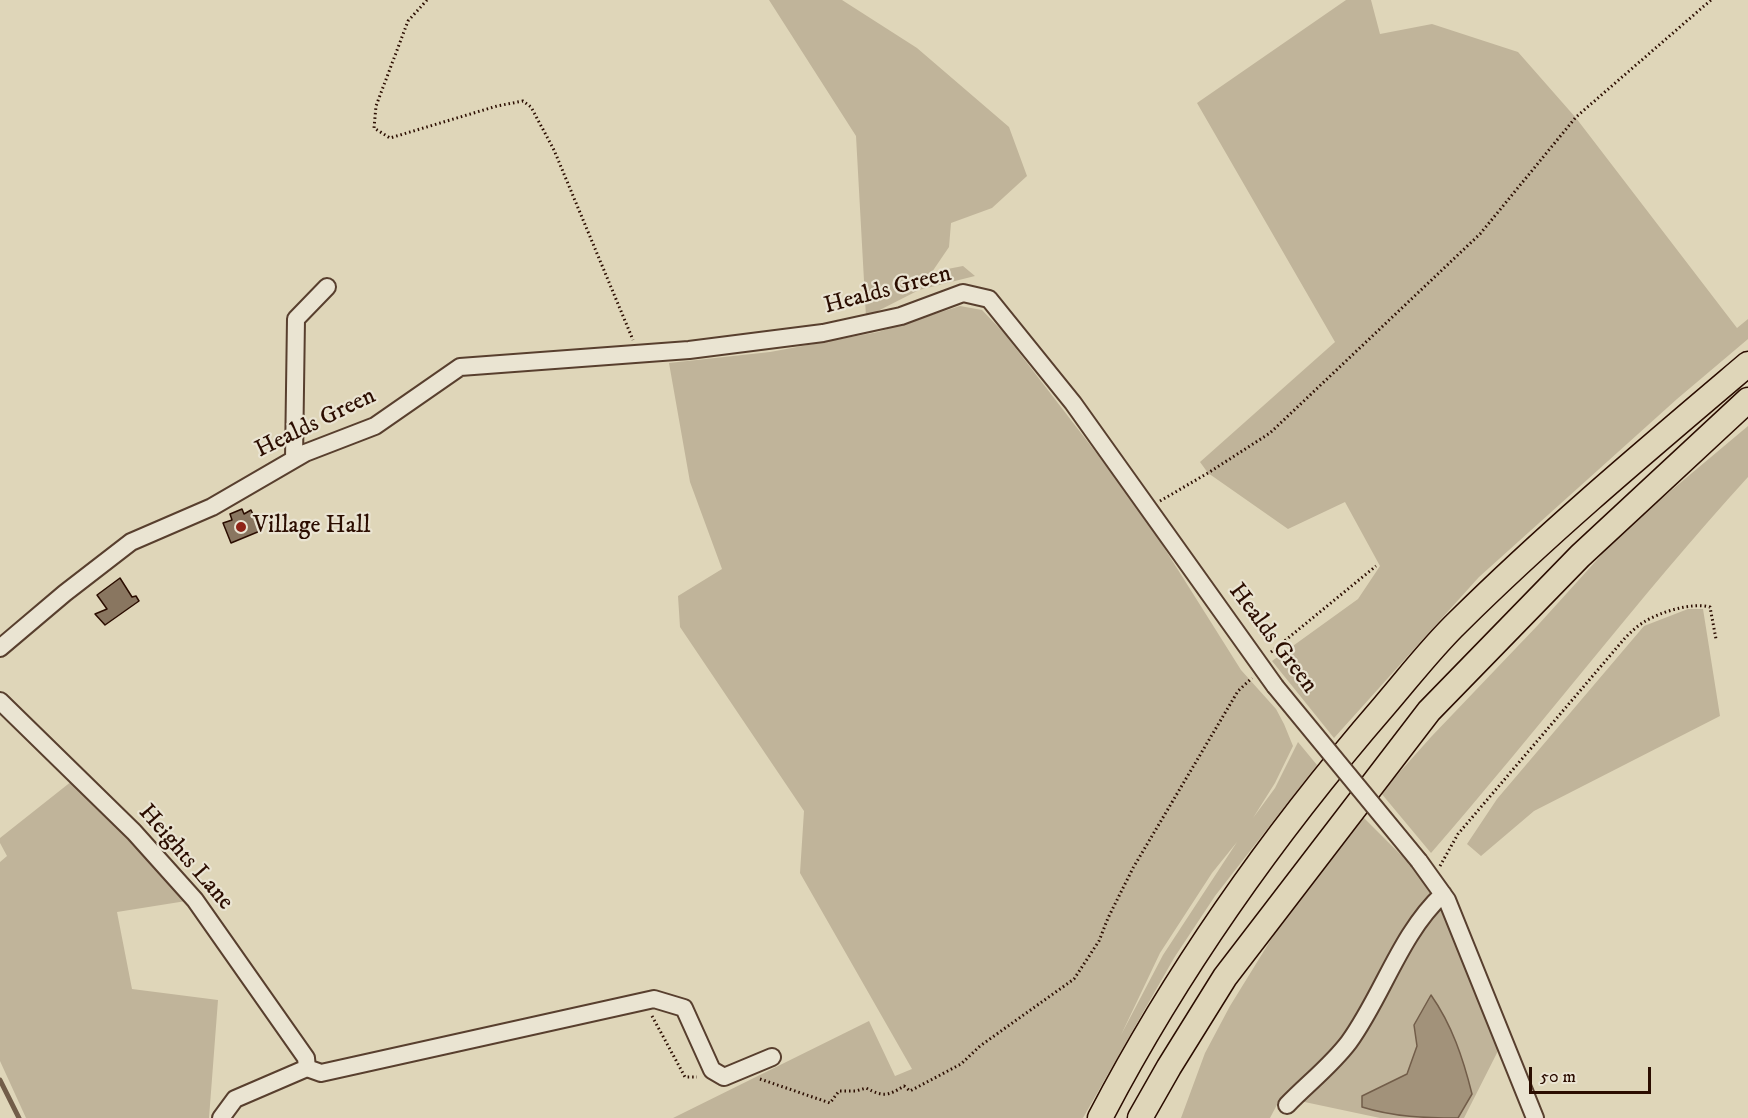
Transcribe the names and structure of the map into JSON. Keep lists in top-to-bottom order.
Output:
{
  "streets": {
    "street": ["Healds Green", "Heights Lane"]
  },
  "places": ["Village Hall"],
  "scale_bar": "50 m"
}
